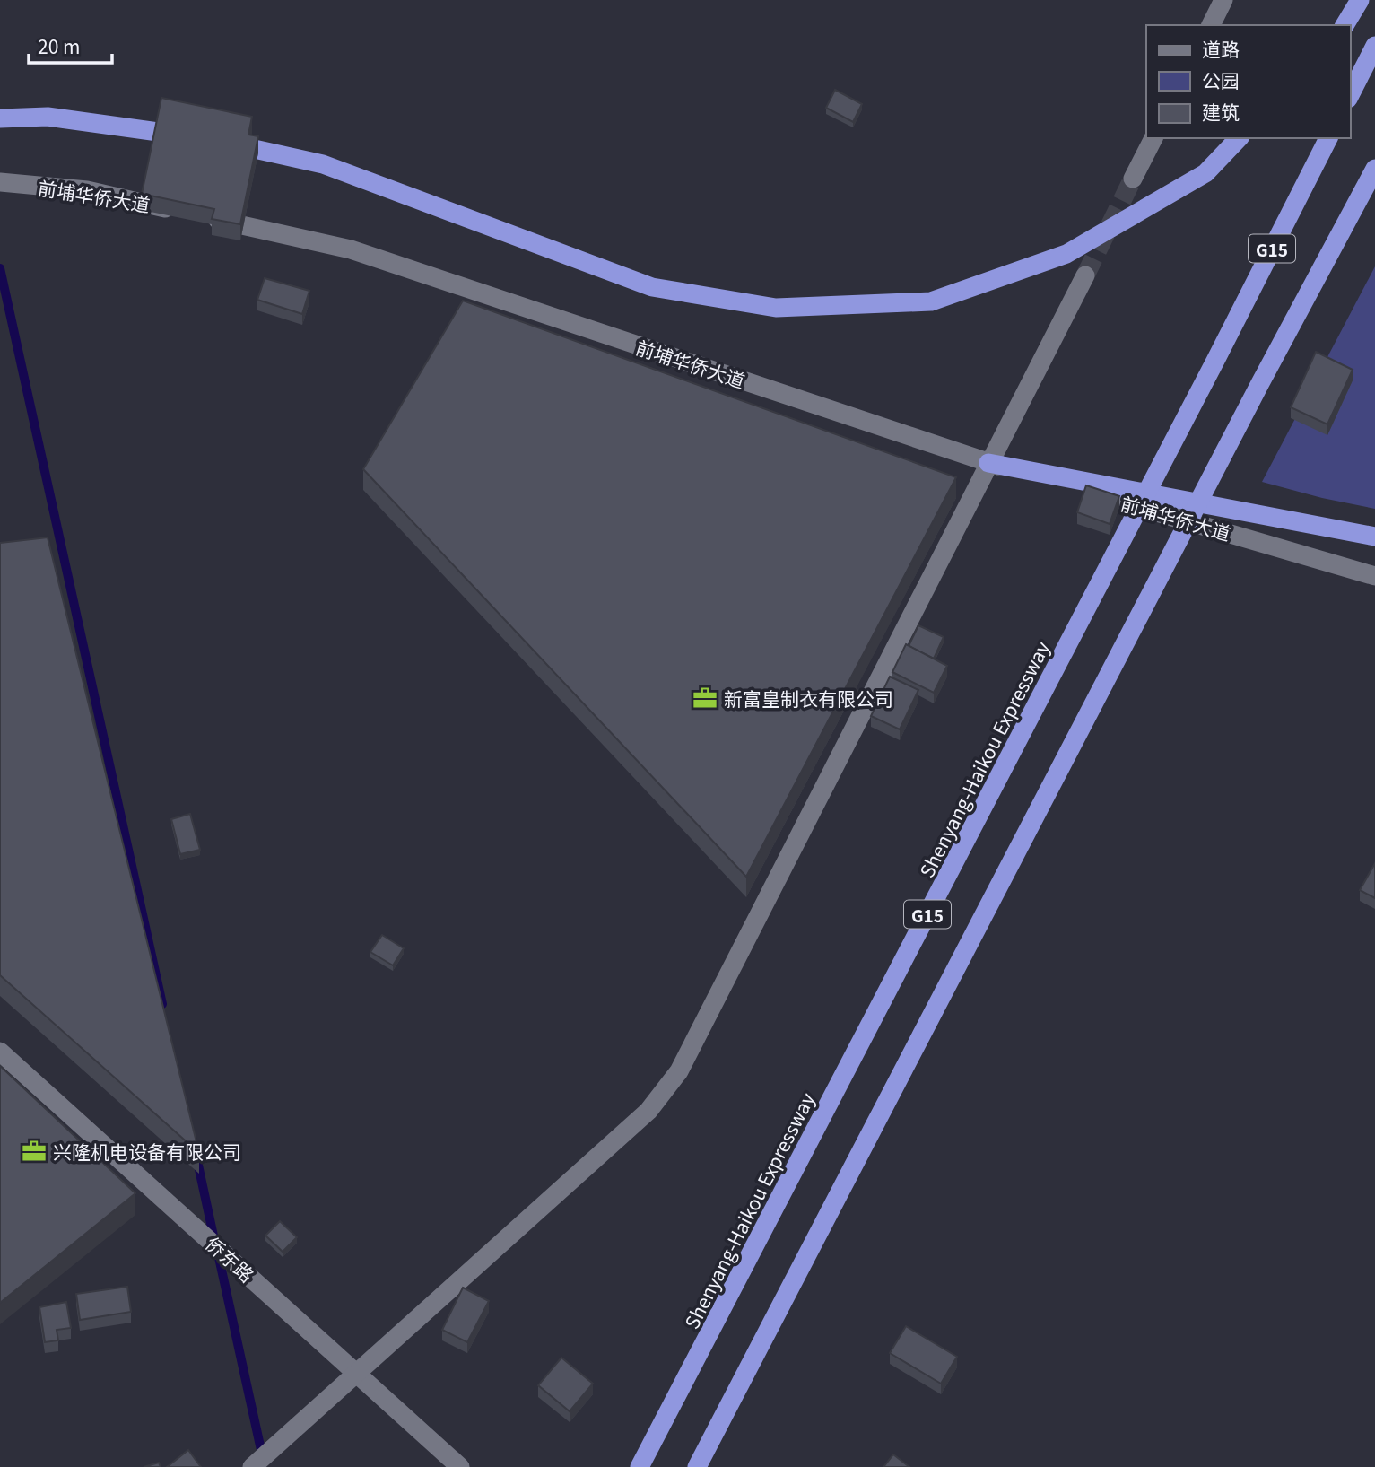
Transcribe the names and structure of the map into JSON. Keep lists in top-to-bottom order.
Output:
{
  "streets": {
    "highway": ["G15", "Shenyang-Haikou Expressway"],
    "street": ["前埔华侨大道", "侨东路"]
  },
  "places": {
    "office": ["新富皇制衣有限公司", "兴隆机电设备有限公司"]
  },
  "legend": ["道路", "公园", "建筑"],
  "scale_bar": "20 m"
}
